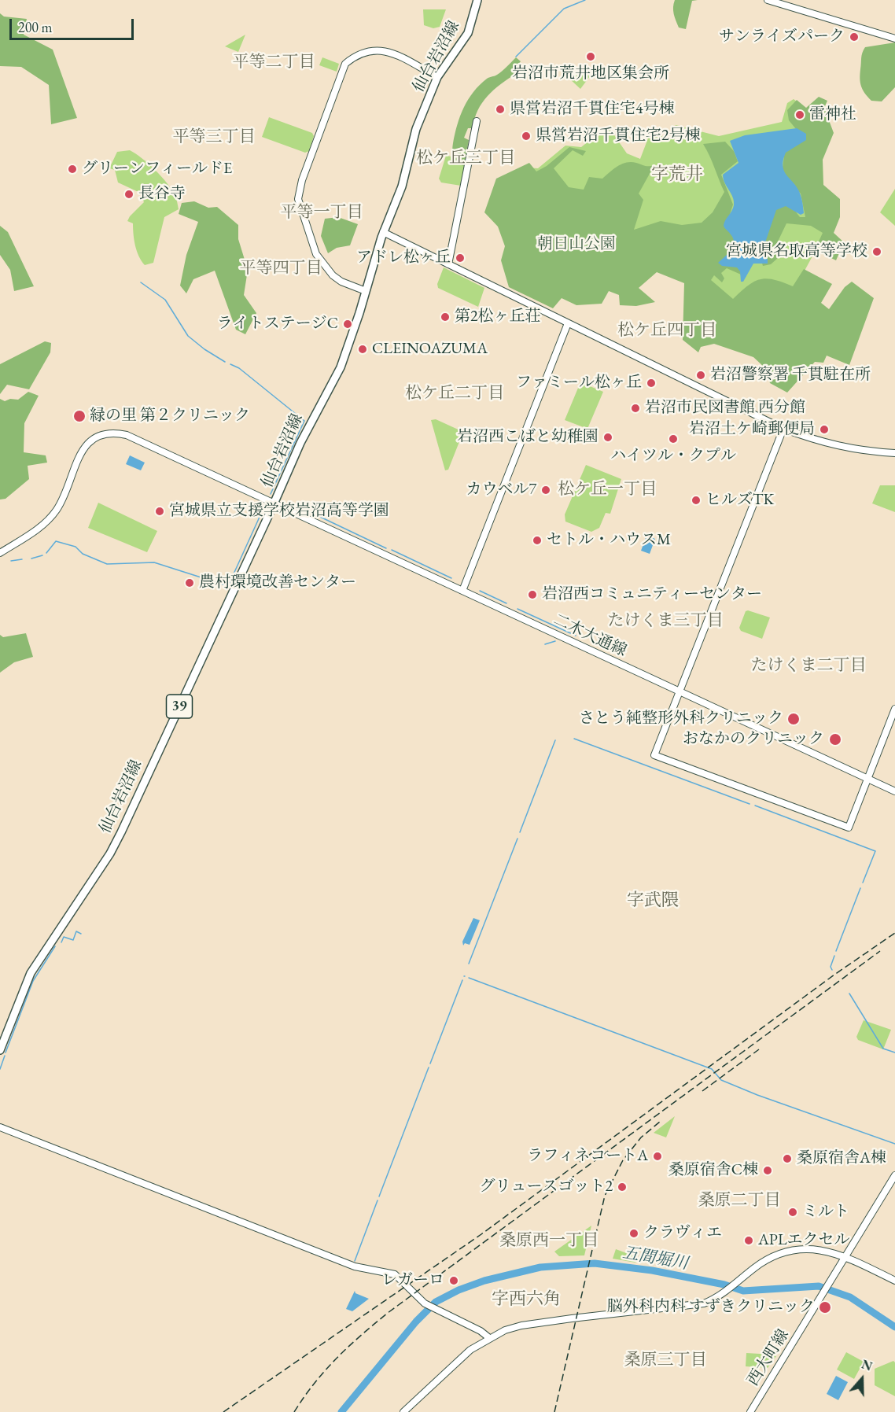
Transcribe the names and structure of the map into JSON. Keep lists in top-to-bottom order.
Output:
{
  "streets": {
    "main road": ["仙台岩沼線", "39"],
    "street": ["二木大通線", "西大町線"]
  },
  "crossings": [
    ["仙台岩沼線", "二木大通線"]
  ],
  "districts": [
    "平等二丁目",
    "平等三丁目",
    "松ケ丘三丁目",
    "字荒井",
    "平等一丁目",
    "平等四丁目",
    "松ケ丘四丁目",
    "松ケ丘二丁目",
    "松ケ丘一丁目",
    "たけくま三丁目",
    "たけくま二丁目",
    "字武隈",
    "桑原二丁目",
    "桑原西一丁目",
    "字西六角",
    "桑原三丁目"
  ],
  "water": ["五間堀川"],
  "parks": ["朝日山公園"],
  "places": [
    "サンライズパーク",
    "岩沼市荒井地区集会所",
    "県営岩沼千貫住宅4号棟",
    "雷神社",
    "県営岩沼千貫住宅2号棟",
    "グリーンフィールドE",
    "長谷寺",
    "宮城県名取高等学校",
    "アドレ松ヶ丘",
    "第2松ヶ丘荘",
    "ライトステージC",
    "CLEINOAZUMA",
    "岩沼警察署 千貫駐在所",
    "ファミール松ヶ丘",
    "岩沼市民図書館 西分館",
    "緑の里 第２クリニック",
    "岩沼土ケ崎郵便局",
    "岩沼西こばと幼稚園",
    "ハイツル・クプル",
    "カウベル7",
    "ヒルズTK",
    "宮城県立支援学校岩沼高等学園",
    "セトル・ハウスM",
    "農村環境改善センター",
    "岩沼西コミュニティーセンター",
    "さとう純整形外科クリニック",
    "おなかのクリニック",
    "ラフィネコートA",
    "桑原宿舎A棟",
    "桑原宿舎C棟",
    "グリュースゴット2",
    "ミルト",
    "クラヴィエ",
    "APLエクセル",
    "レガーロ",
    "脳外科内科 すずきクリニック"
  ],
  "scale_bar": "200 m",
  "north": "top"
}
